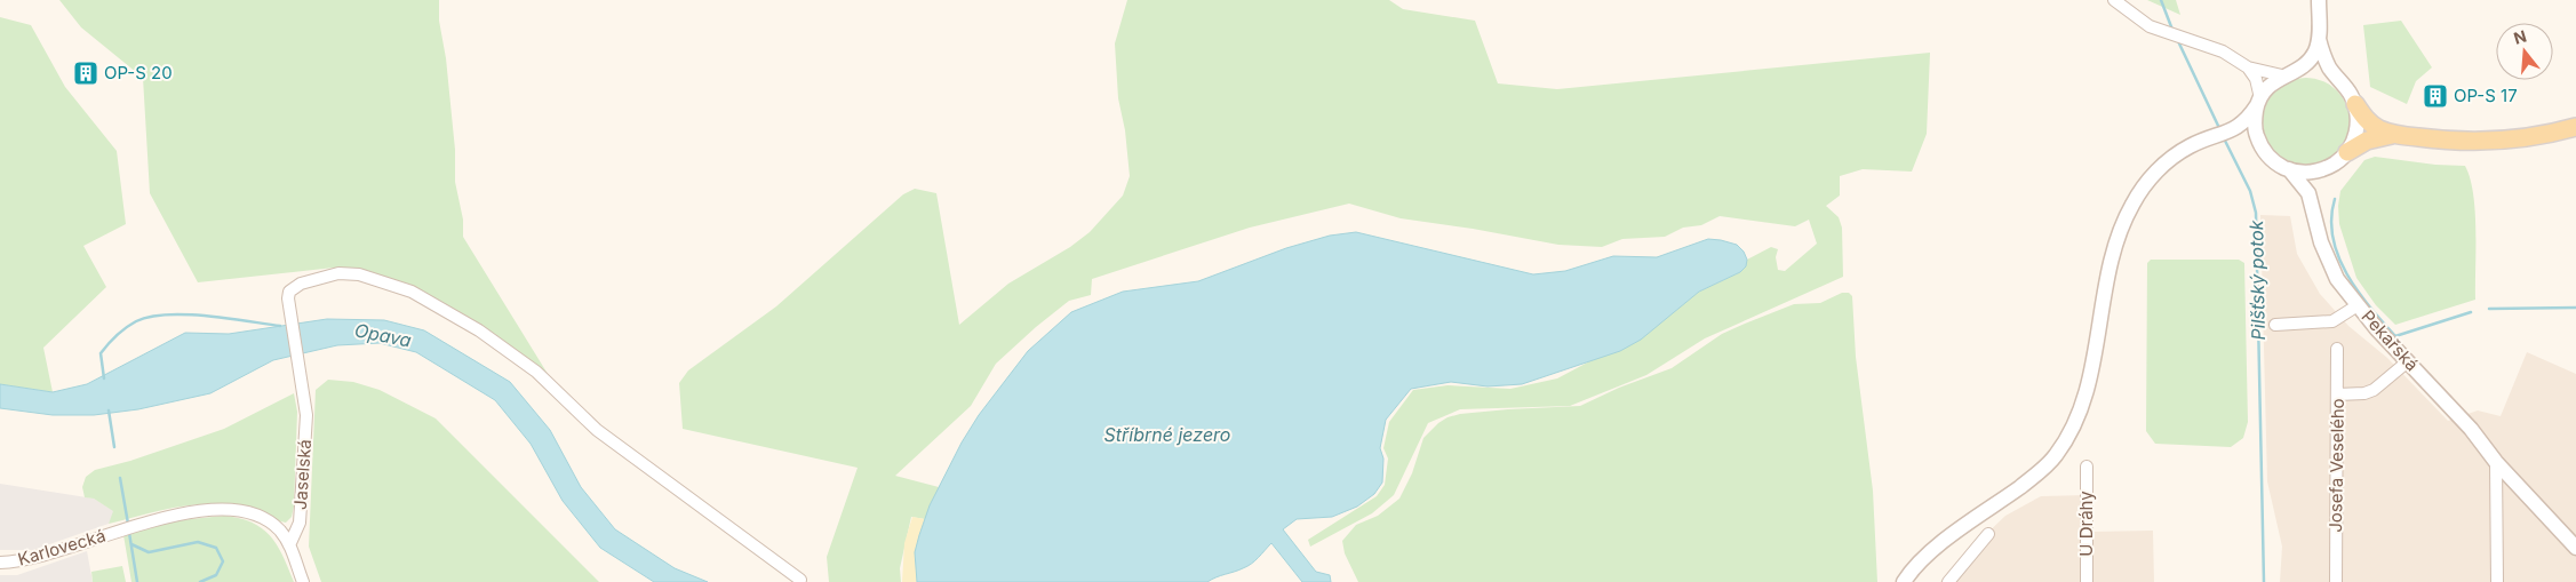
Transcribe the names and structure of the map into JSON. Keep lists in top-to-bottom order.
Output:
{
  "streets": {
    "street": [
      "Pekařská",
      "Josefa Veselého",
      "Jaselská",
      "U Dráhy",
      "Karlovecká"
    ]
  },
  "crossings": [
    ["Jaselská", "Karlovecká"]
  ],
  "water": ["Pilšťský potok", "Opava", "Stříbrné jezero"],
  "places": {
    "building": ["OP-S 20", "OP-S 17"]
  },
  "north": "top"
}
